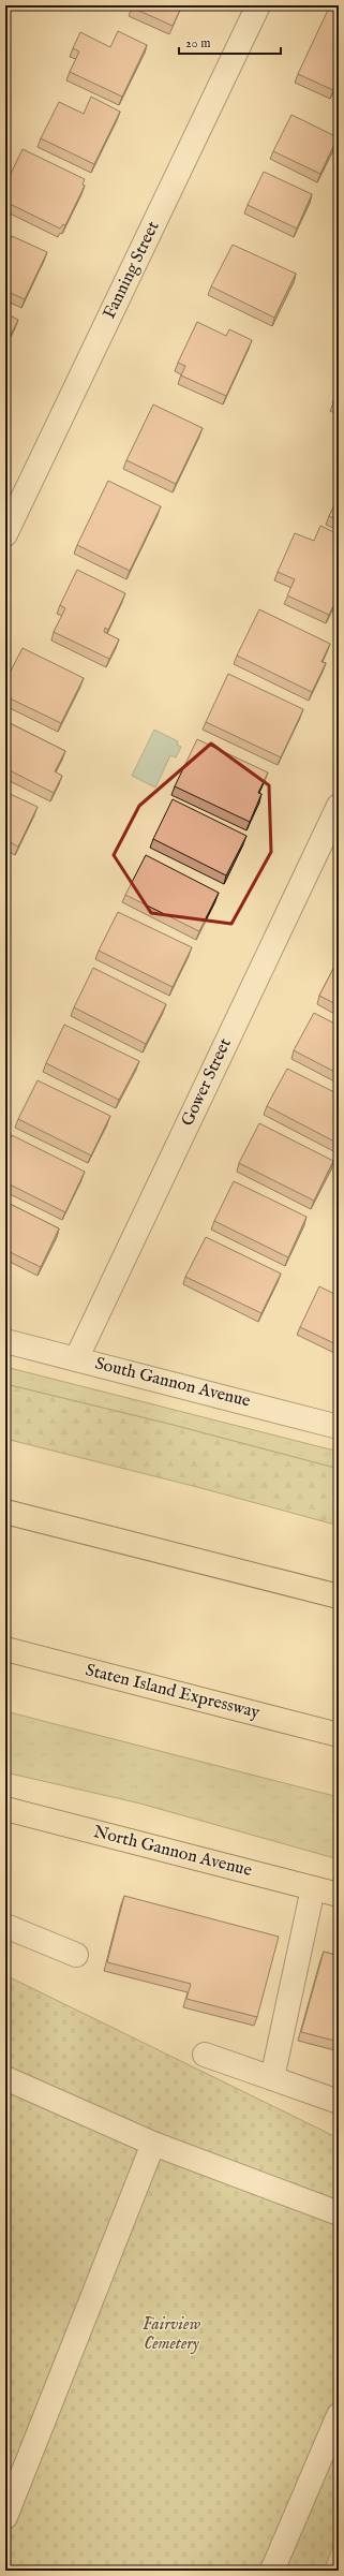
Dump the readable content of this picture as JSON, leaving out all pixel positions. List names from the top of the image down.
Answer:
{
  "streets": {
    "main road": ["Staten Island Expressway", "North Gannon Avenue"],
    "street": ["Fanning Street", "Gower Street", "South Gannon Avenue"]
  },
  "crossings": [
    ["Gower Street", "South Gannon Avenue"]
  ],
  "parks": ["Fairview Cemetery"],
  "scale_bar": "20 m"
}
